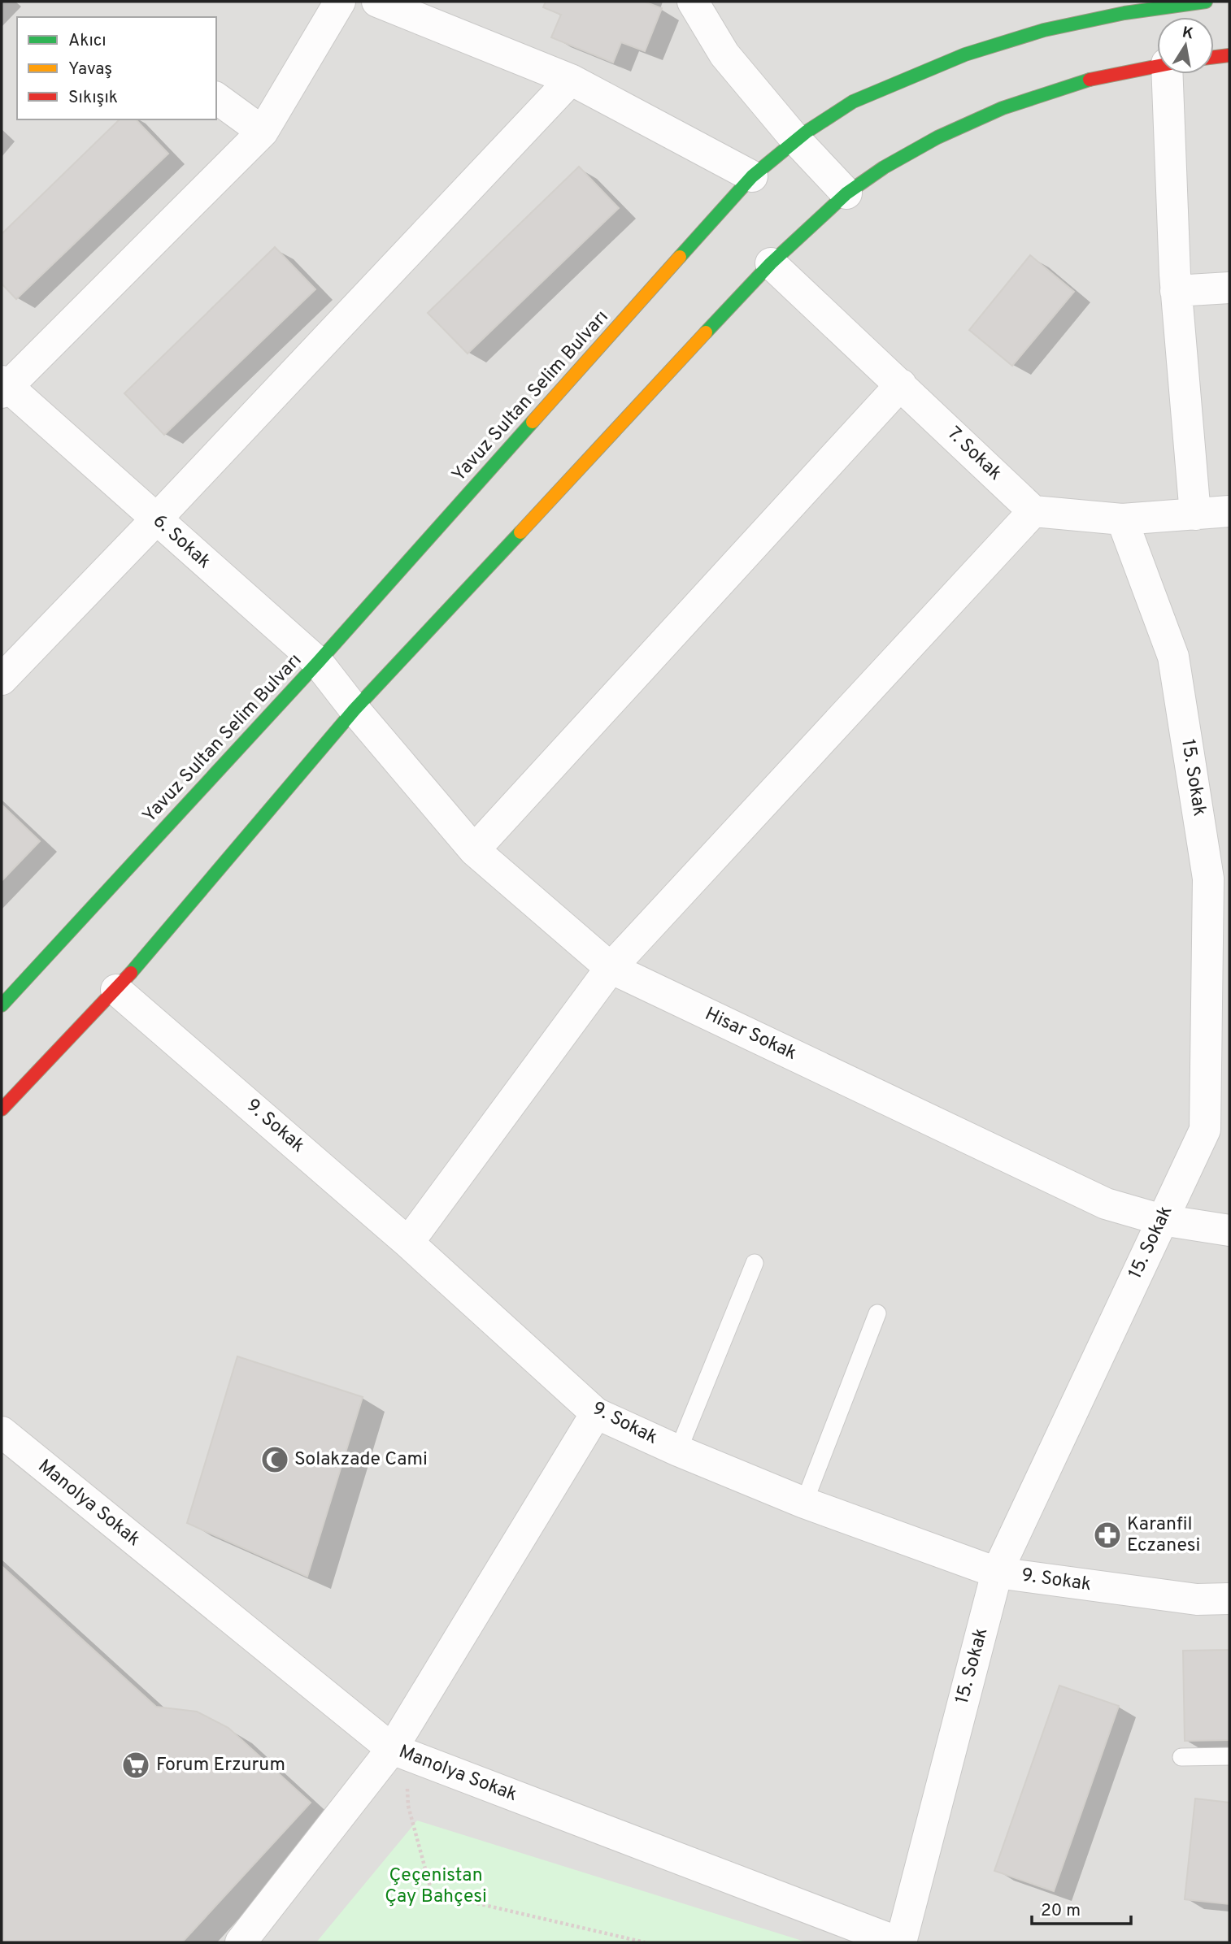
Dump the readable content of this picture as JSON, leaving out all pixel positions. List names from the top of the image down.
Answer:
{
  "streets": {
    "main road": ["Yavuz Sultan Selim Bulvarı"],
    "street": [
      "7. Sokak",
      "6. Sokak",
      "15. Sokak",
      "Hisar Sokak",
      "9. Sokak",
      "Manolya Sokak"
    ]
  },
  "crossings": [
    ["Yavuz Sultan Selim Bulvarı", "6. Sokak"],
    ["6. Sokak", "Hisar Sokak"],
    ["15. Sokak", "Hisar Sokak"],
    ["15. Sokak", "9. Sokak"],
    ["15. Sokak", "Manolya Sokak"]
  ],
  "parks": ["Çeçenistan Çay Bahçesi"],
  "places": {
    "mosque": ["Solakzade Cami"],
    "pharmacy": ["Karanfil Eczanesi"],
    "supermarket": ["Forum Erzurum"]
  },
  "legend": ["Akıcı", "Yavaş", "Sıkışık"],
  "scale_bar": "20 m",
  "north": "top"
}
